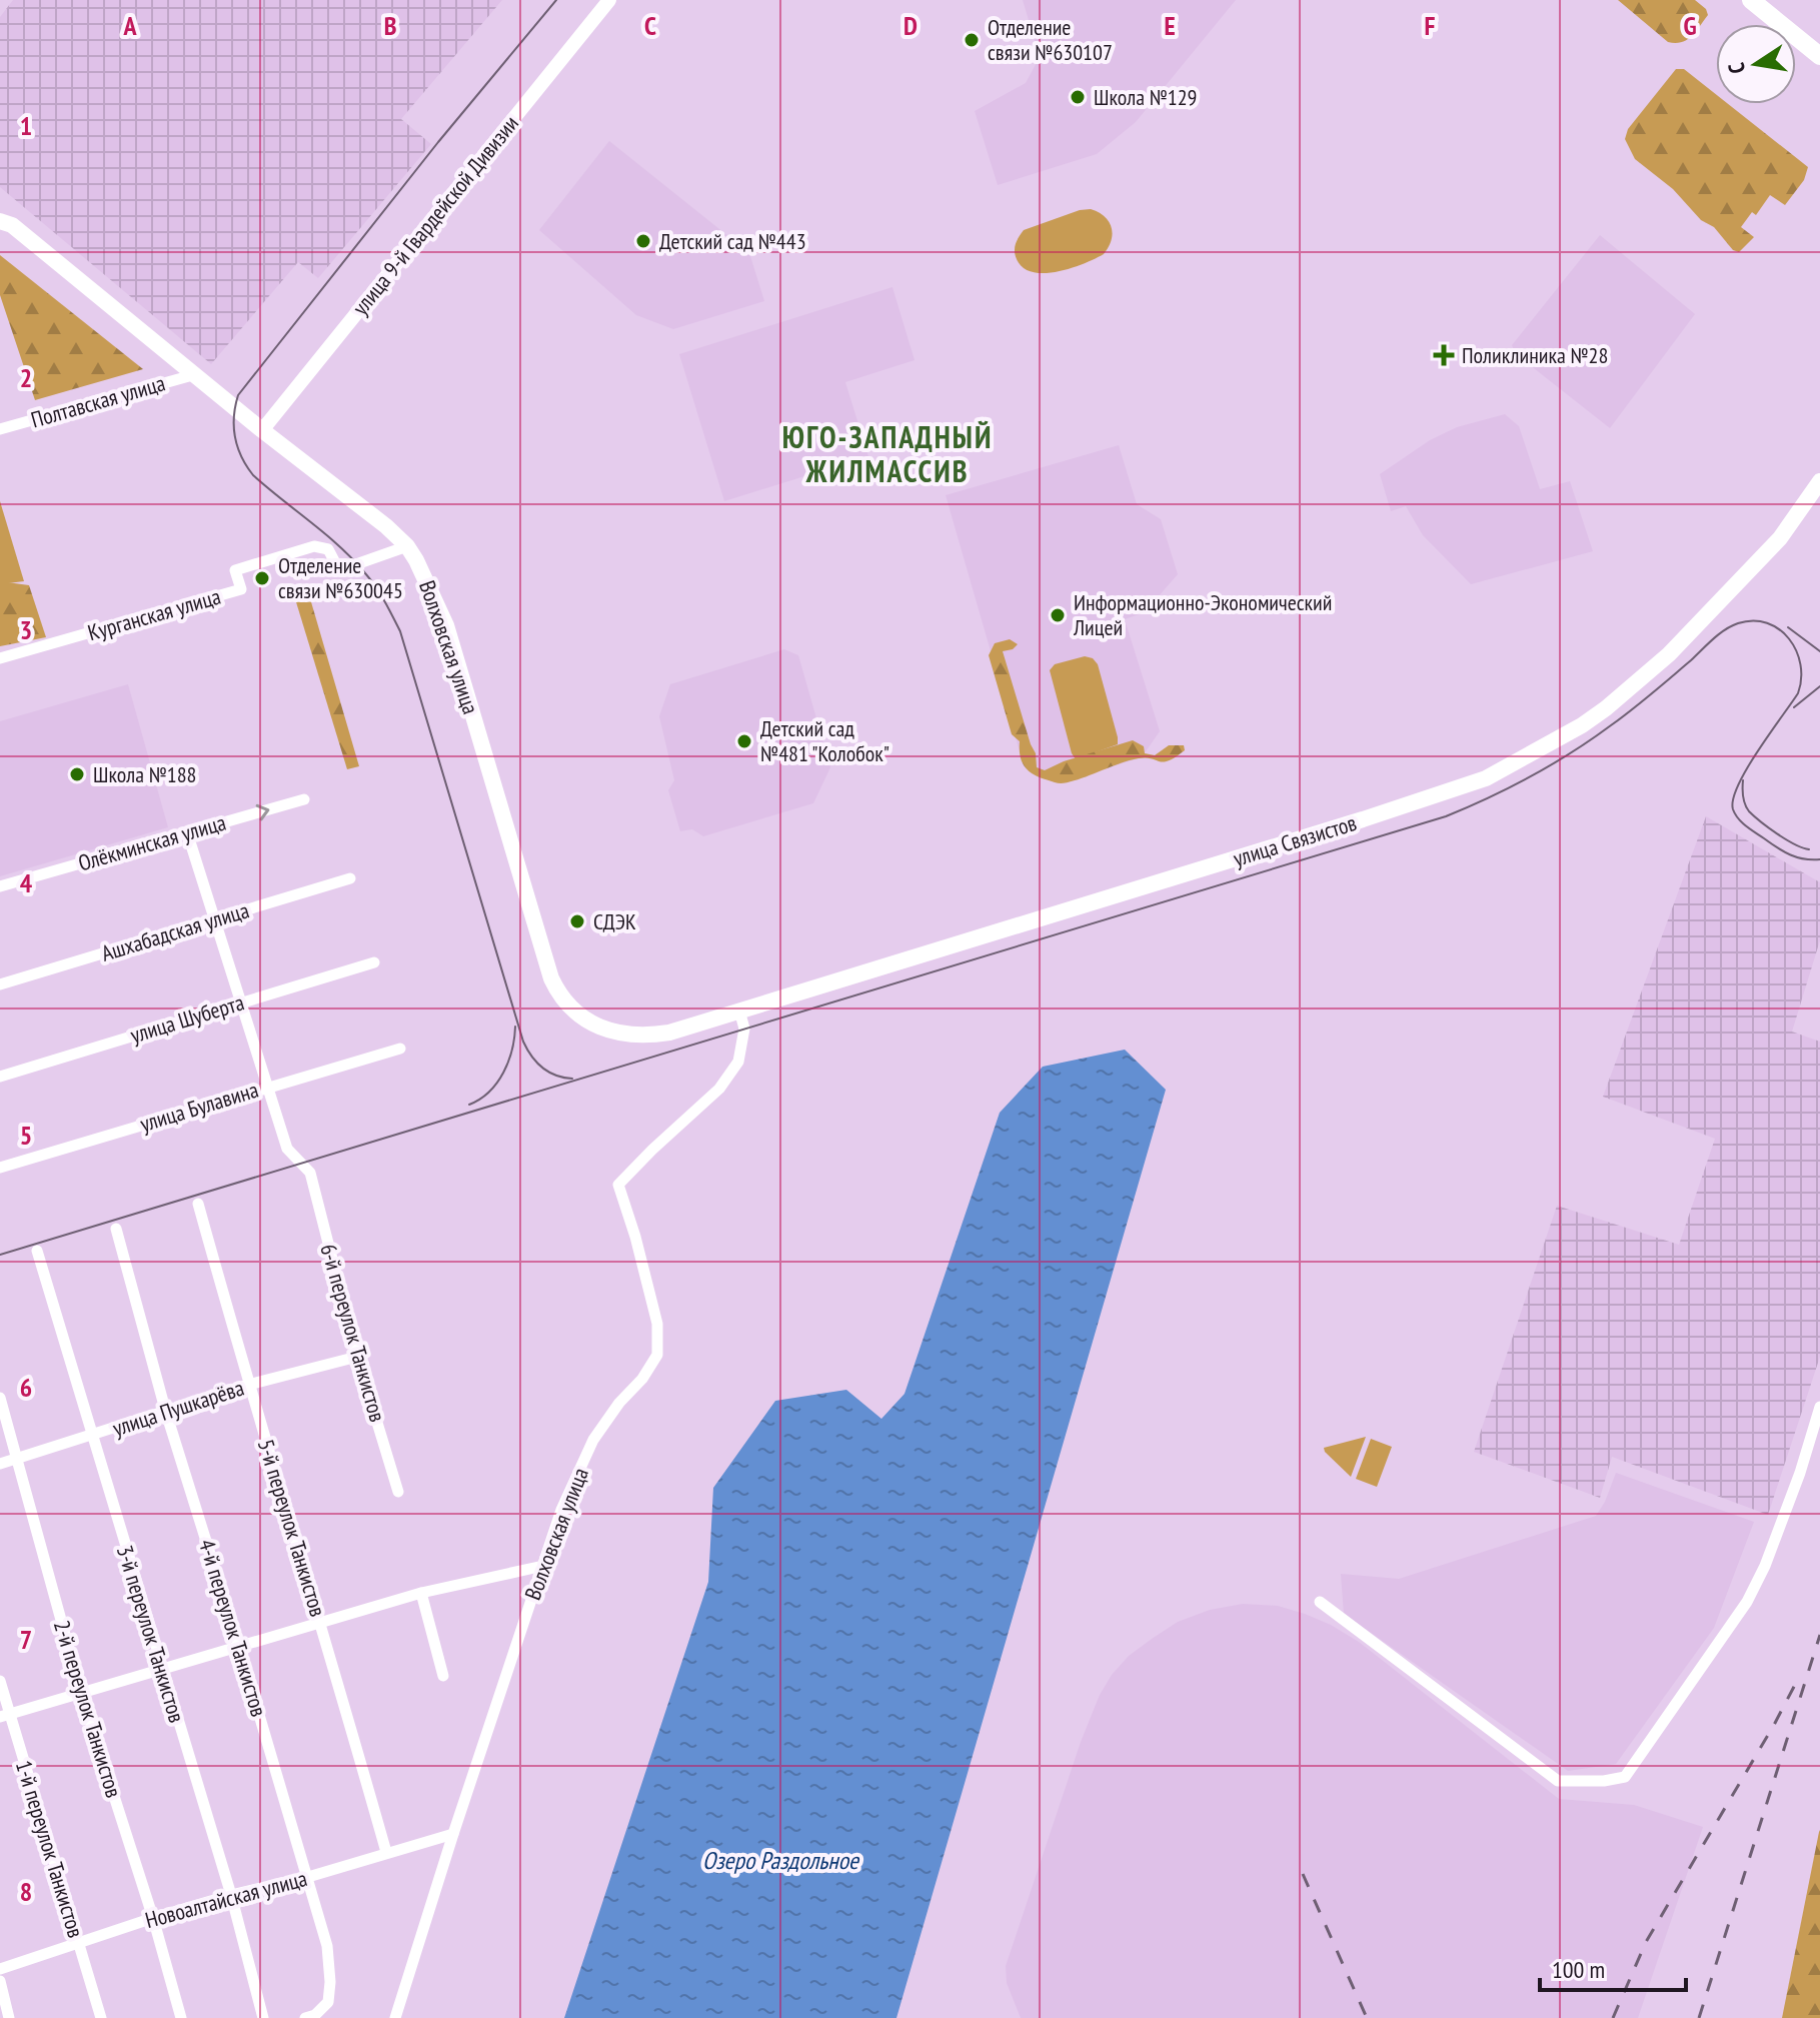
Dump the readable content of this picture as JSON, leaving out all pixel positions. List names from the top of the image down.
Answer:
{
  "streets": {
    "main road": ["Волховская улица", "улица Связистов"],
    "street": [
      "улица 9-й Гвардейской Дивизии",
      "Полтавская улица",
      "Курганская улица",
      "Олёкминская улица",
      "Ашхабадская улица",
      "улица Шуберта",
      "улица Булавина",
      "6-й переулок Танкистов",
      "улица Пушкарёва",
      "5-й переулок Танкистов",
      "4-й переулок Танкистов",
      "3-й переулок Танкистов",
      "2-й переулок Танкистов",
      "1-й переулок Танкистов",
      "Новоалтайская улица"
    ]
  },
  "crossings": [
    ["улица 9-й Гвардейской Дивизии", "Волховская улица"],
    ["Полтавская улица", "Волховская улица"],
    ["Курганская улица", "Волховская улица"],
    ["Волховская улица", "улица Связистов"],
    ["Волховская улица", "Новоалтайская улица"],
    ["улица Булавина", "6-й переулок Танкистов"],
    ["6-й переулок Танкистов", "улица Пушкарёва"],
    ["улица Пушкарёва", "5-й переулок Танкистов"],
    ["улица Пушкарёва", "4-й переулок Танкистов"],
    ["улица Пушкарёва", "3-й переулок Танкистов"],
    ["улица Пушкарёва", "2-й переулок Танкистов"],
    ["5-й переулок Танкистов", "Новоалтайская улица"],
    ["4-й переулок Танкистов", "Новоалтайская улица"],
    ["3-й переулок Танкистов", "Новоалтайская улица"],
    ["2-й переулок Танкистов", "Новоалтайская улица"],
    ["1-й переулок Танкистов", "Новоалтайская улица"]
  ],
  "one_way": ["Олёкминская улица"],
  "districts": ["ЮГО-ЗАПАДНЫЙ ЖИЛМАССИВ"],
  "water": ["Озеро Раздольное"],
  "places": {
    "other": [
      "Отделение связи №630107",
      "Школа №129",
      "Детский сад №443",
      "Отделение связи №630045",
      "Информационно-Экономический Лицей",
      "Детский сад №481 \"Колобок\"",
      "Школа №188",
      "СДЭК"
    ],
    "health": ["Поликлиника №28"]
  },
  "scale_bar": "100 m",
  "north": "left",
  "grid": {
    "columns": [
      "A",
      "B",
      "C",
      "D",
      "E",
      "F",
      "G"
    ],
    "rows": [
      "1",
      "2",
      "3",
      "4",
      "5",
      "6",
      "7",
      "8"
    ]
  }
}
